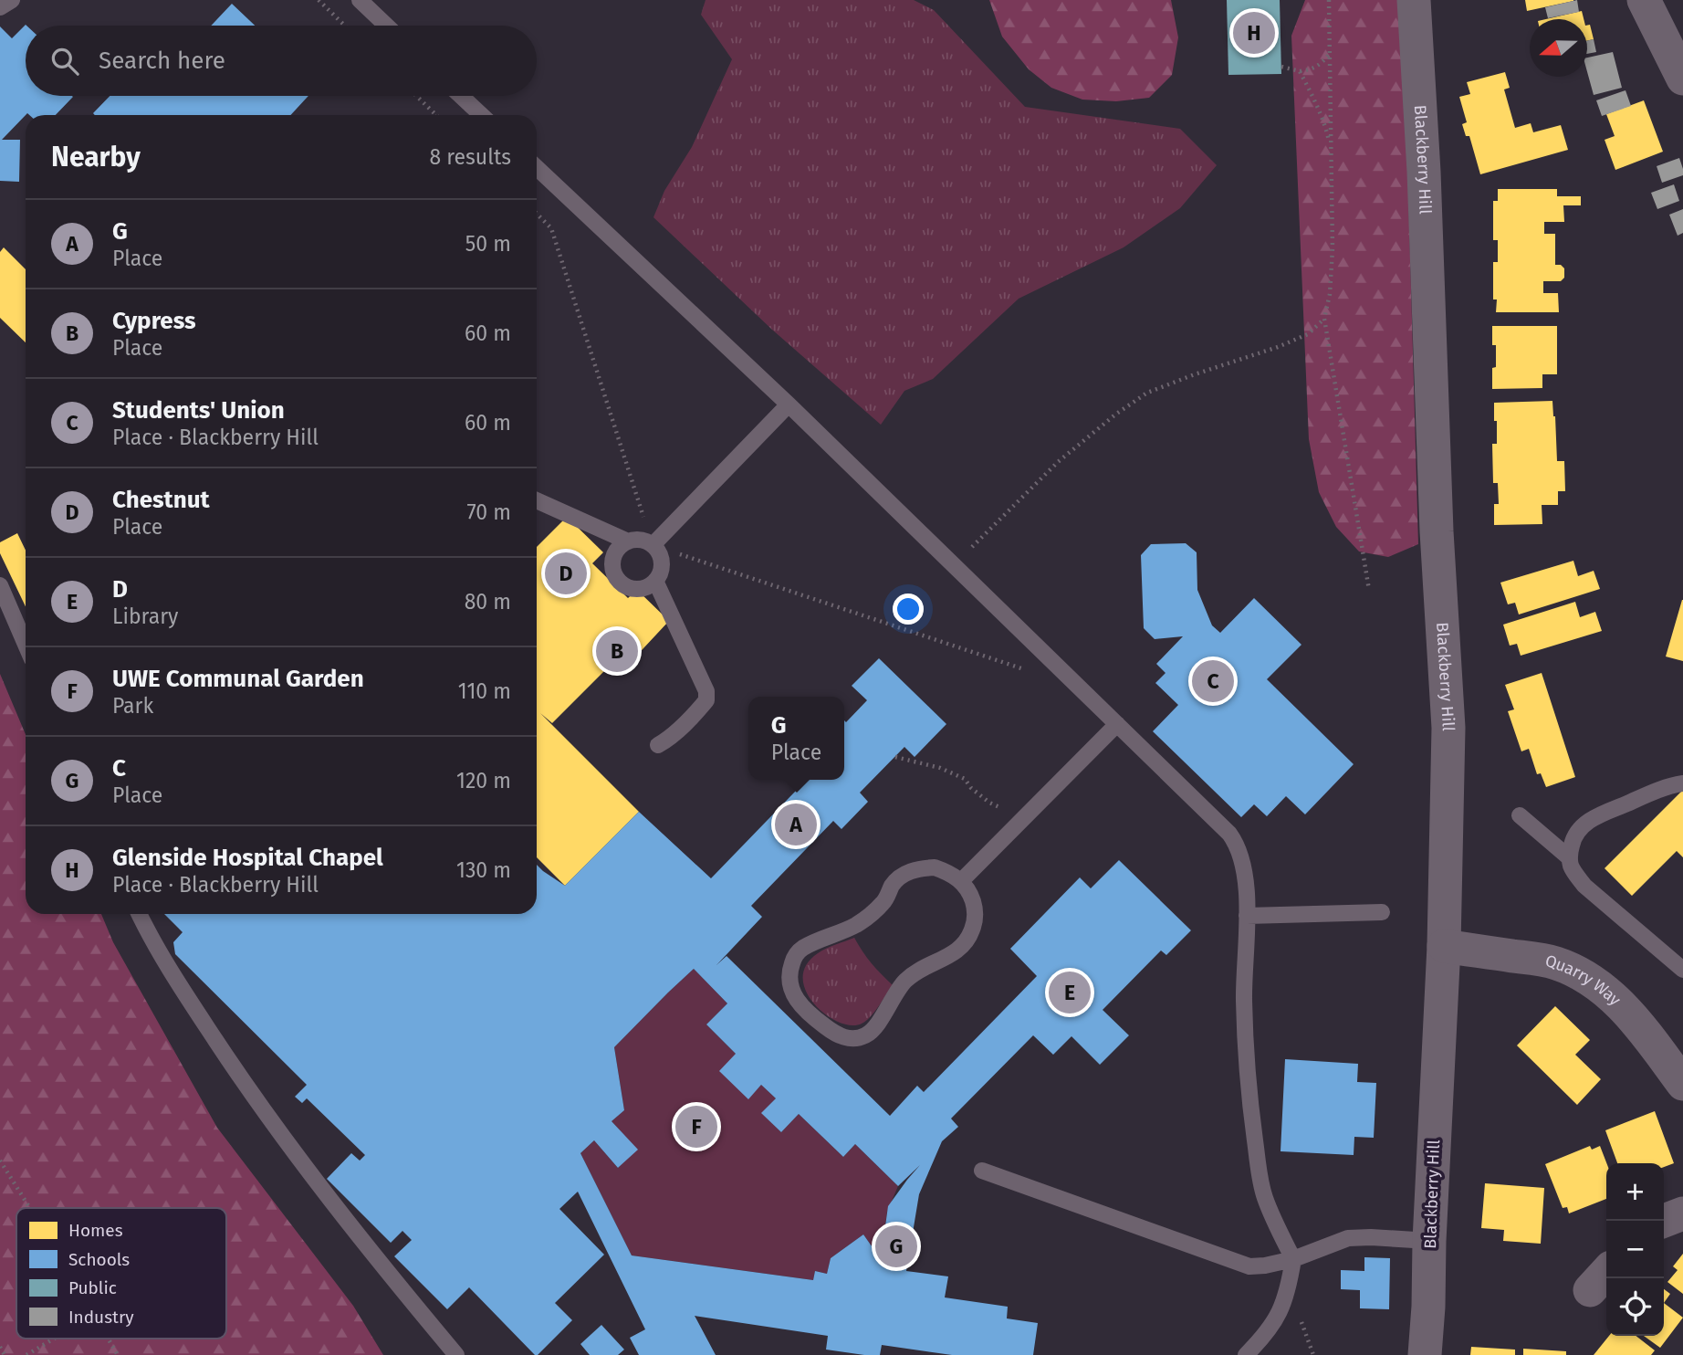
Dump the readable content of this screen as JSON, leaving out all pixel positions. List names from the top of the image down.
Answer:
{
  "streets": {
    "street": ["Blackberry Hill", "Quarry Way"]
  },
  "crossings": [
    ["Blackberry Hill", "Quarry Way"]
  ],
  "legend": [
    "Homes",
    "Schools",
    "Public",
    "Industry"
  ],
  "north": "left",
  "page": {
    "pins": [
      "H",
      "D",
      "B",
      "C",
      "A",
      "E",
      "F",
      "G"
    ],
    "search": "Search here",
    "heading": ["Nearby", "8 results"],
    "list": [
      {
        "mark": "A",
        "name": "G",
        "note": "Place",
        "value": "50 m"
      },
      {
        "mark": "B",
        "name": "Cypress",
        "note": "Place",
        "value": "60 m"
      },
      {
        "mark": "C",
        "name": "Students' Union",
        "note": "Place · Blackberry Hill",
        "value": "60 m"
      },
      {
        "mark": "D",
        "name": "Chestnut",
        "note": "Place",
        "value": "70 m"
      },
      {
        "mark": "E",
        "name": "D",
        "note": "Library",
        "value": "80 m"
      },
      {
        "mark": "F",
        "name": "UWE Communal Garden",
        "note": "Park",
        "value": "110 m"
      },
      {
        "mark": "G",
        "name": "C",
        "note": "Place",
        "value": "120 m"
      },
      {
        "mark": "H",
        "name": "Glenside Hospital Chapel",
        "note": "Place · Blackberry Hill",
        "value": "130 m"
      }
    ],
    "popup": ["G", "Place"],
    "map_buttons": ["+", "−"]
  }
}
